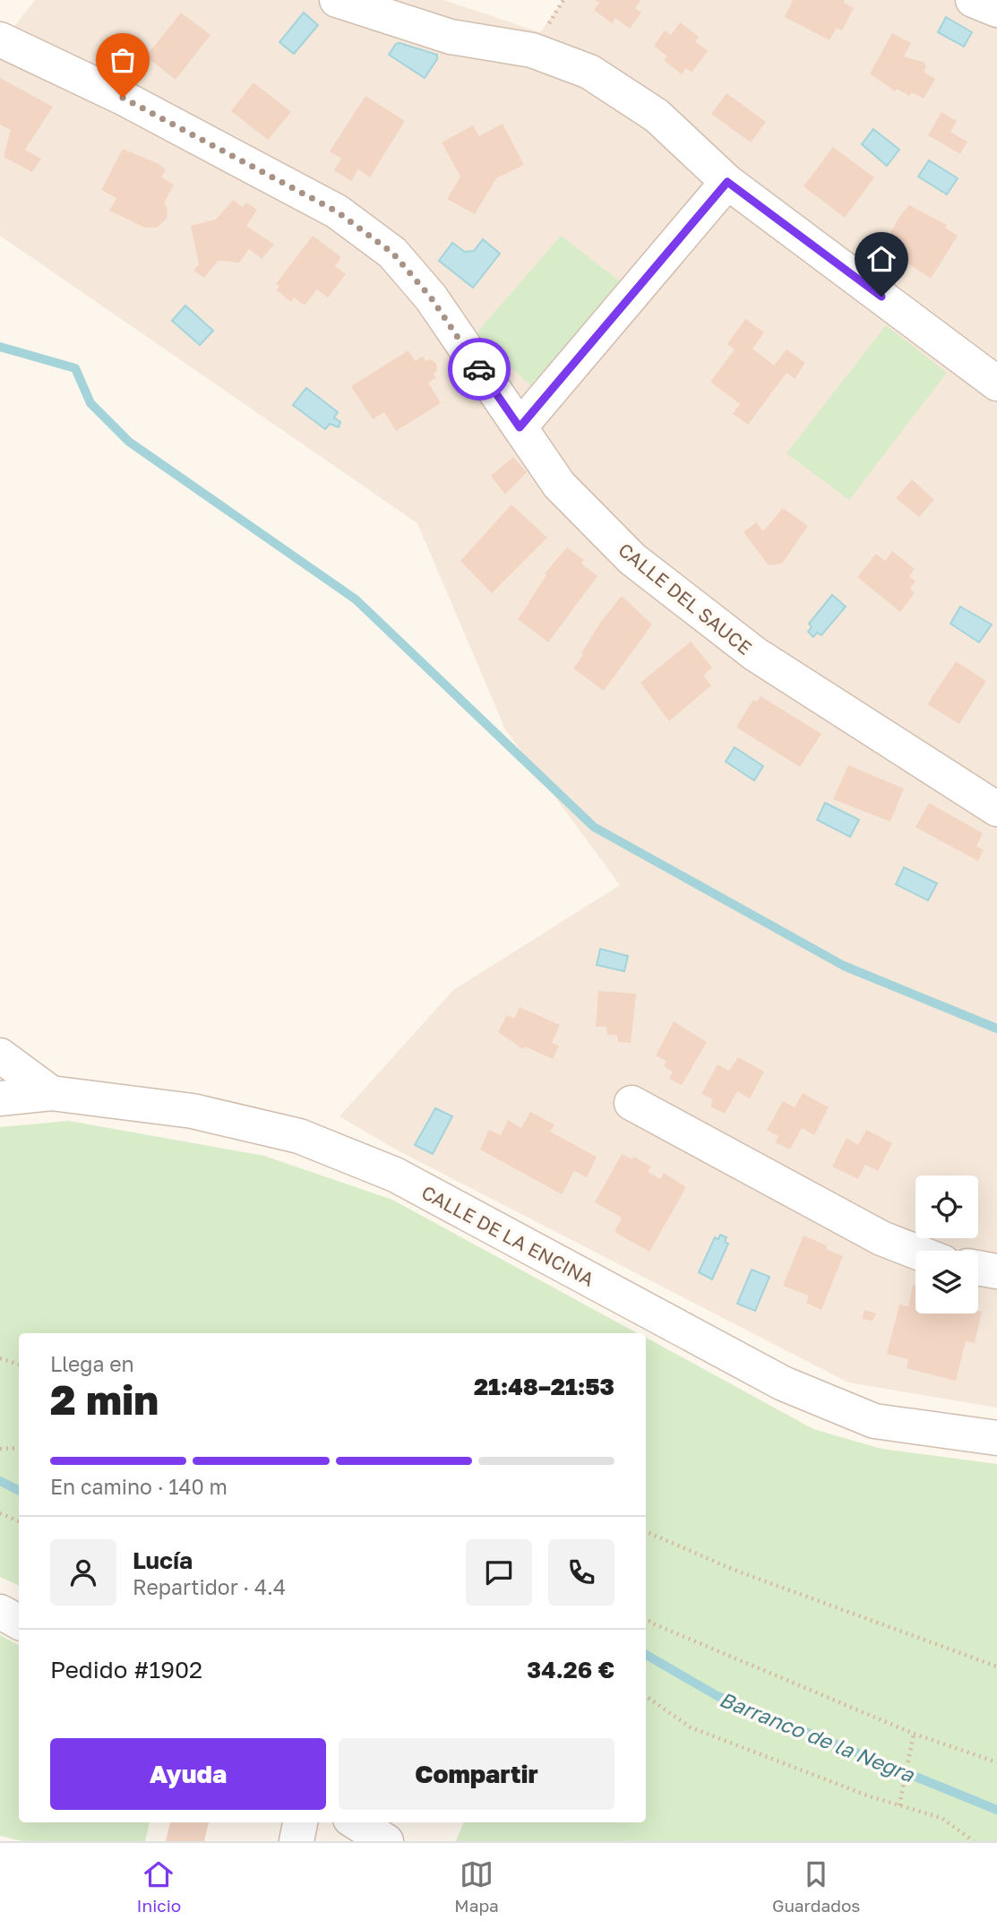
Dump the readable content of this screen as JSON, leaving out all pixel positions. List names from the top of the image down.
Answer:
{
  "streets": {
    "street": ["CALLE DEL SAUCE", "CALLE DE LA ENCINA"]
  },
  "water": ["Barranco de la Negra"],
  "page": {
    "heading": ["2 min", "Llega en", "21:48–21:53"],
    "panel": [
      "Lucía",
      "Repartidor · 4.4",
      "Pedido #1902",
      "34.26 €"
    ],
    "bar": "En camino · 140 m",
    "buttons": ["Ayuda", "Compartir"],
    "tabs": ["Inicio", "Mapa", "Guardados"]
  }
}
